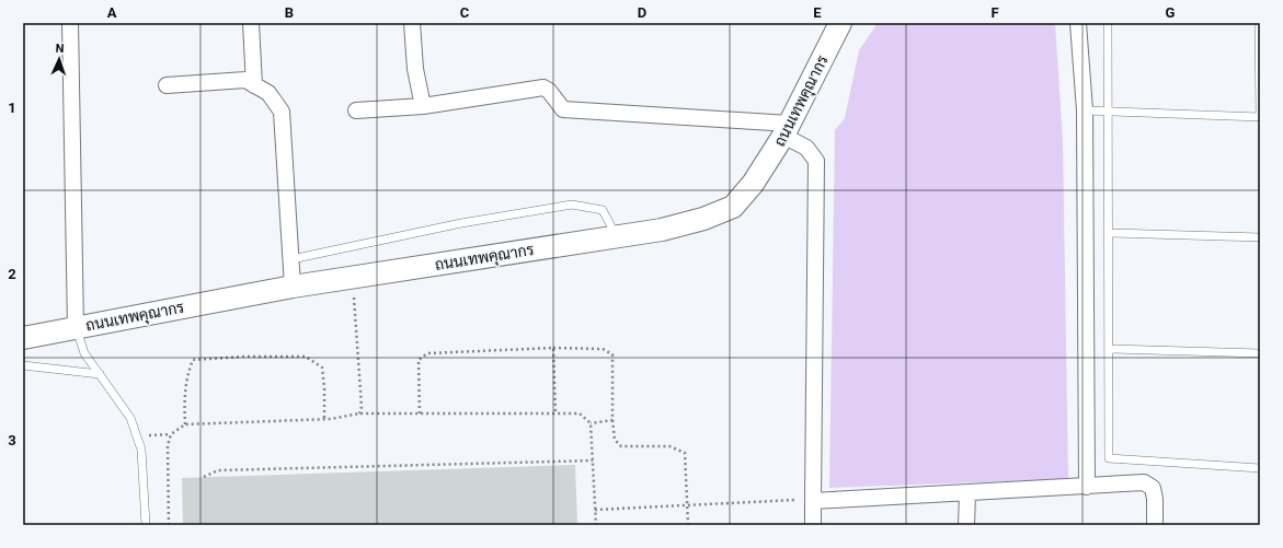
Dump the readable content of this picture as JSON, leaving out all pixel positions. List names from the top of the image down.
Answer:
{
  "streets": {
    "main road": ["ถนนเทพคุณากร"]
  },
  "north": "top",
  "grid": {
    "columns": [
      "A",
      "B",
      "C",
      "D",
      "E",
      "F",
      "G"
    ],
    "rows": ["1", "2", "3"]
  }
}
